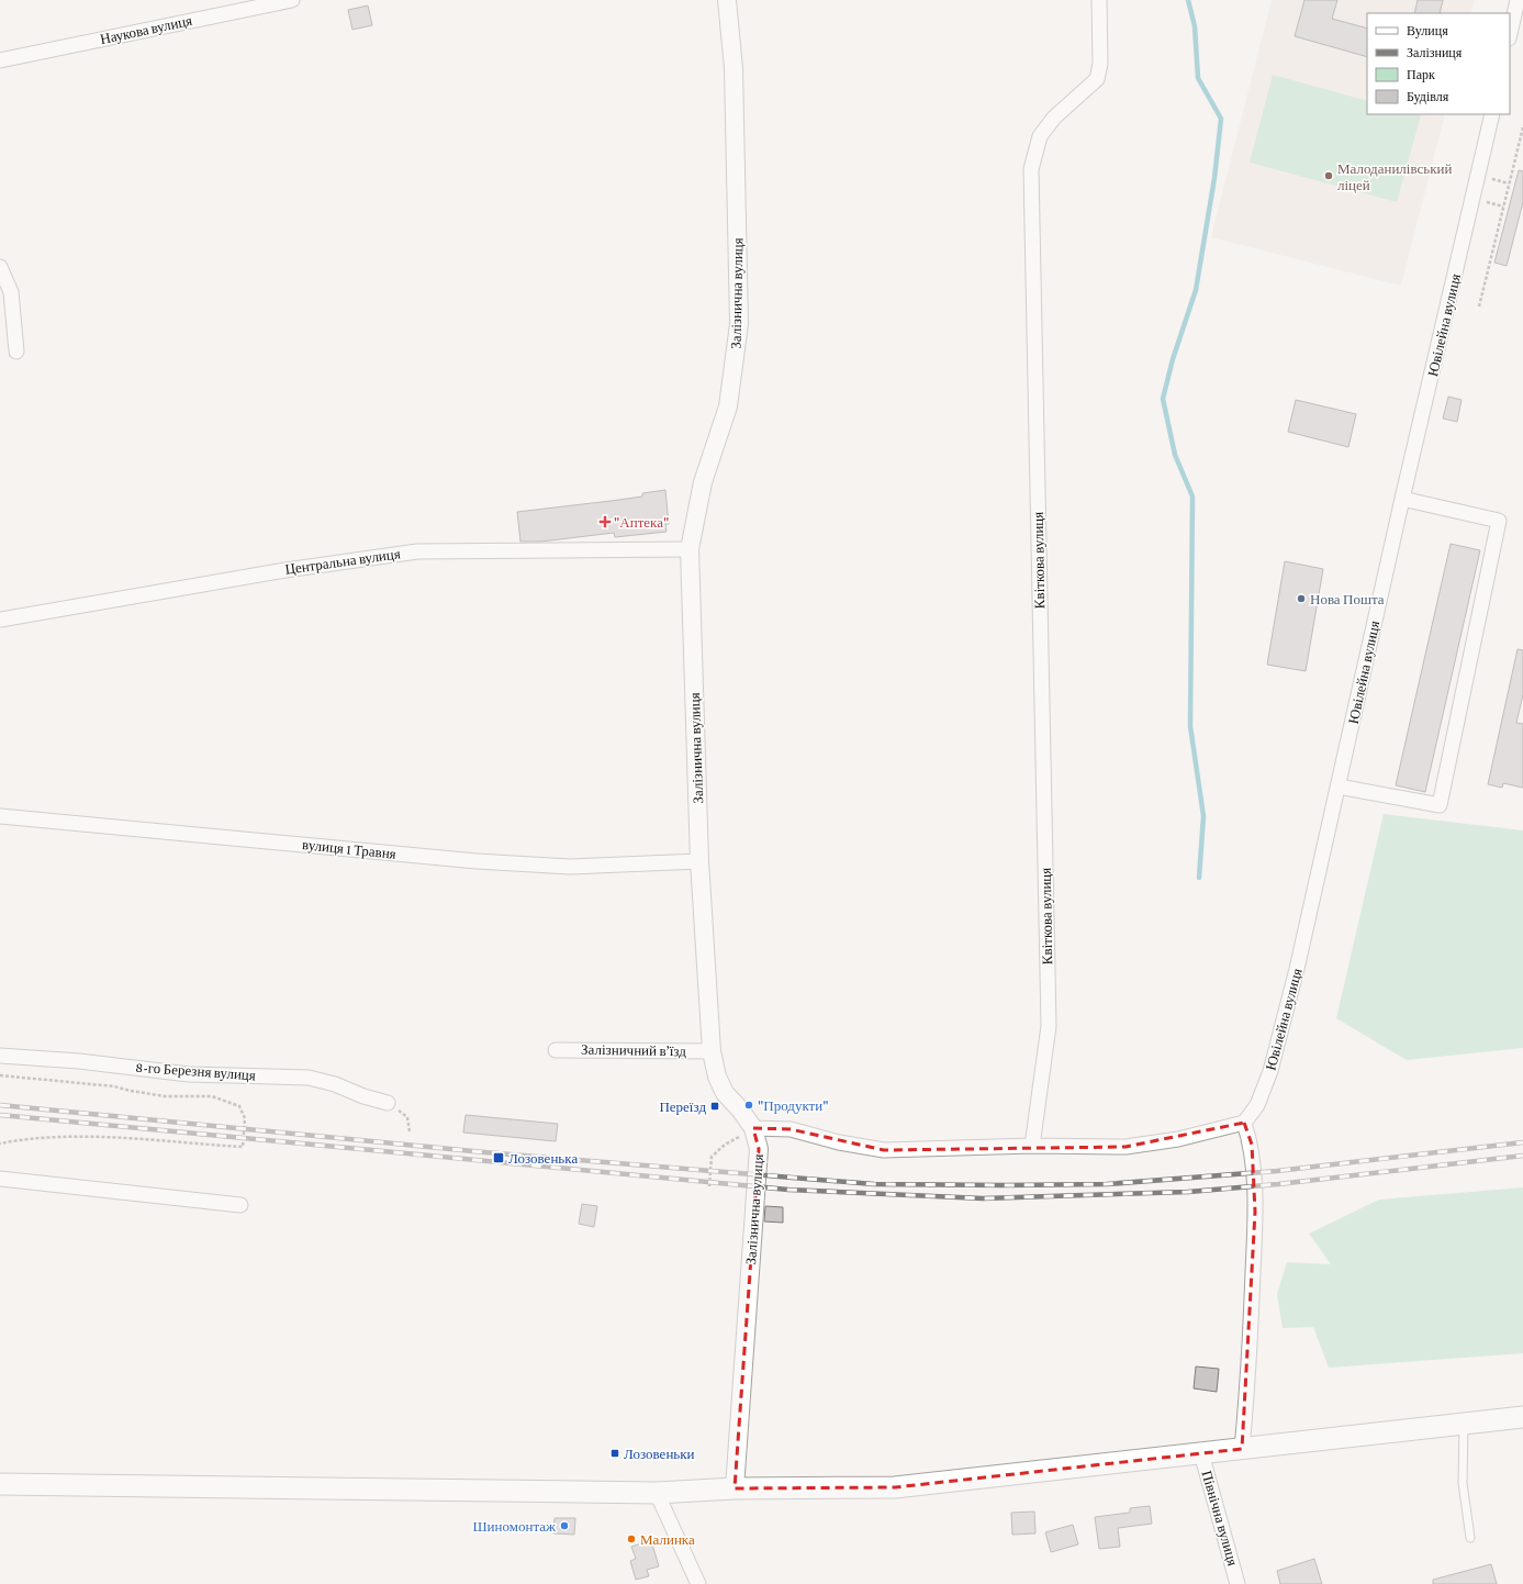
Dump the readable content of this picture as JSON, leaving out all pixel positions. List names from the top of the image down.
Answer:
{
  "streets": {
    "street": [
      "Наукова вулиця",
      "Залізнична вулиця",
      "Ювілейна вулиця",
      "Квіткова вулиця",
      "Центральна вулиця",
      "вулиця 1 Травня",
      "Залізничний в’їзд",
      "8-го Березня вулиця",
      "Північна вулиця"
    ]
  },
  "crossings": [
    ["Залізнична вулиця", "Центральна вулиця"],
    ["Залізнична вулиця", "вулиця 1 Травня"],
    ["Залізнична вулиця", "Залізничний в’їзд"]
  ],
  "places": {
    "other": [
      "Малоданилівський ліцей",
      "Нова Пошта",
      "\"Продукти\"",
      "Шиномонтаж",
      "Малинка"
    ],
    "health": ["\"Аптека\""],
    "transit": ["Переїзд", "Лозовенька", "Лозовеньки"]
  },
  "legend": [
    "Вулиця",
    "Залізниця",
    "Парк",
    "Будівля"
  ]
}
